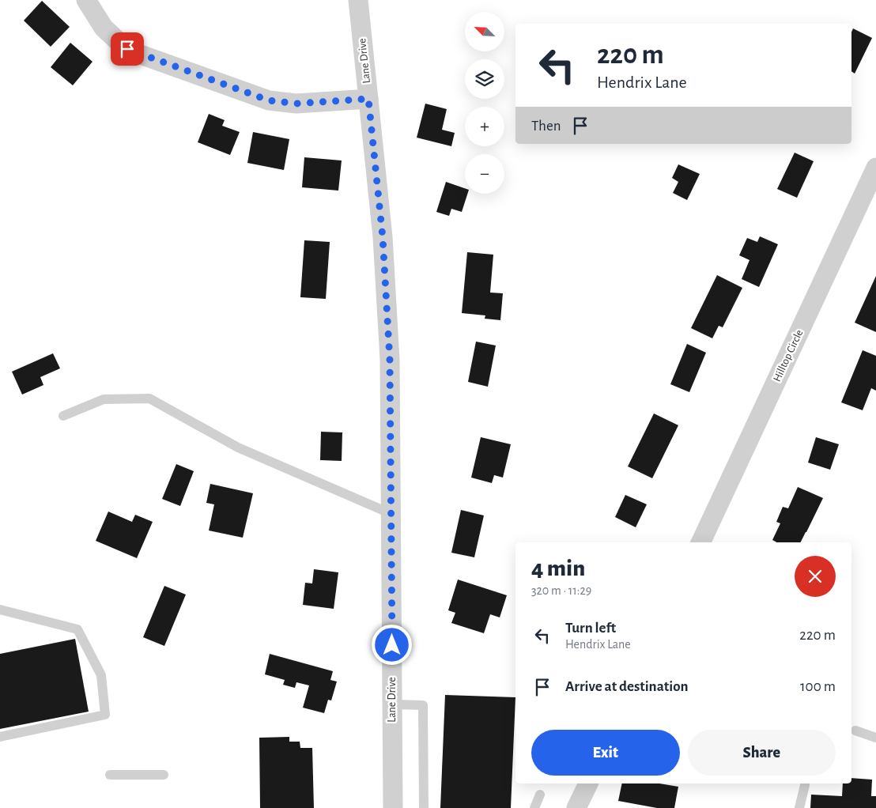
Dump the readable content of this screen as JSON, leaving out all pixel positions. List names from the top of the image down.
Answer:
{
  "streets": {
    "street": ["Lane Drive", "Hilltop Circle"]
  },
  "north": "top left",
  "page": {
    "map_buttons": ["+", "−"],
    "turn": ["220 m", "Hendrix Lane"],
    "then": "Then",
    "heading": ["4 min", "320 m · 11:29"],
    "list": [
      {
        "name": "Turn left",
        "note": "Hendrix Lane",
        "value": "220 m"
      },
      {
        "name": "Arrive at destination",
        "value": "100 m"
      }
    ],
    "buttons": ["Exit", "Share"]
  }
}
